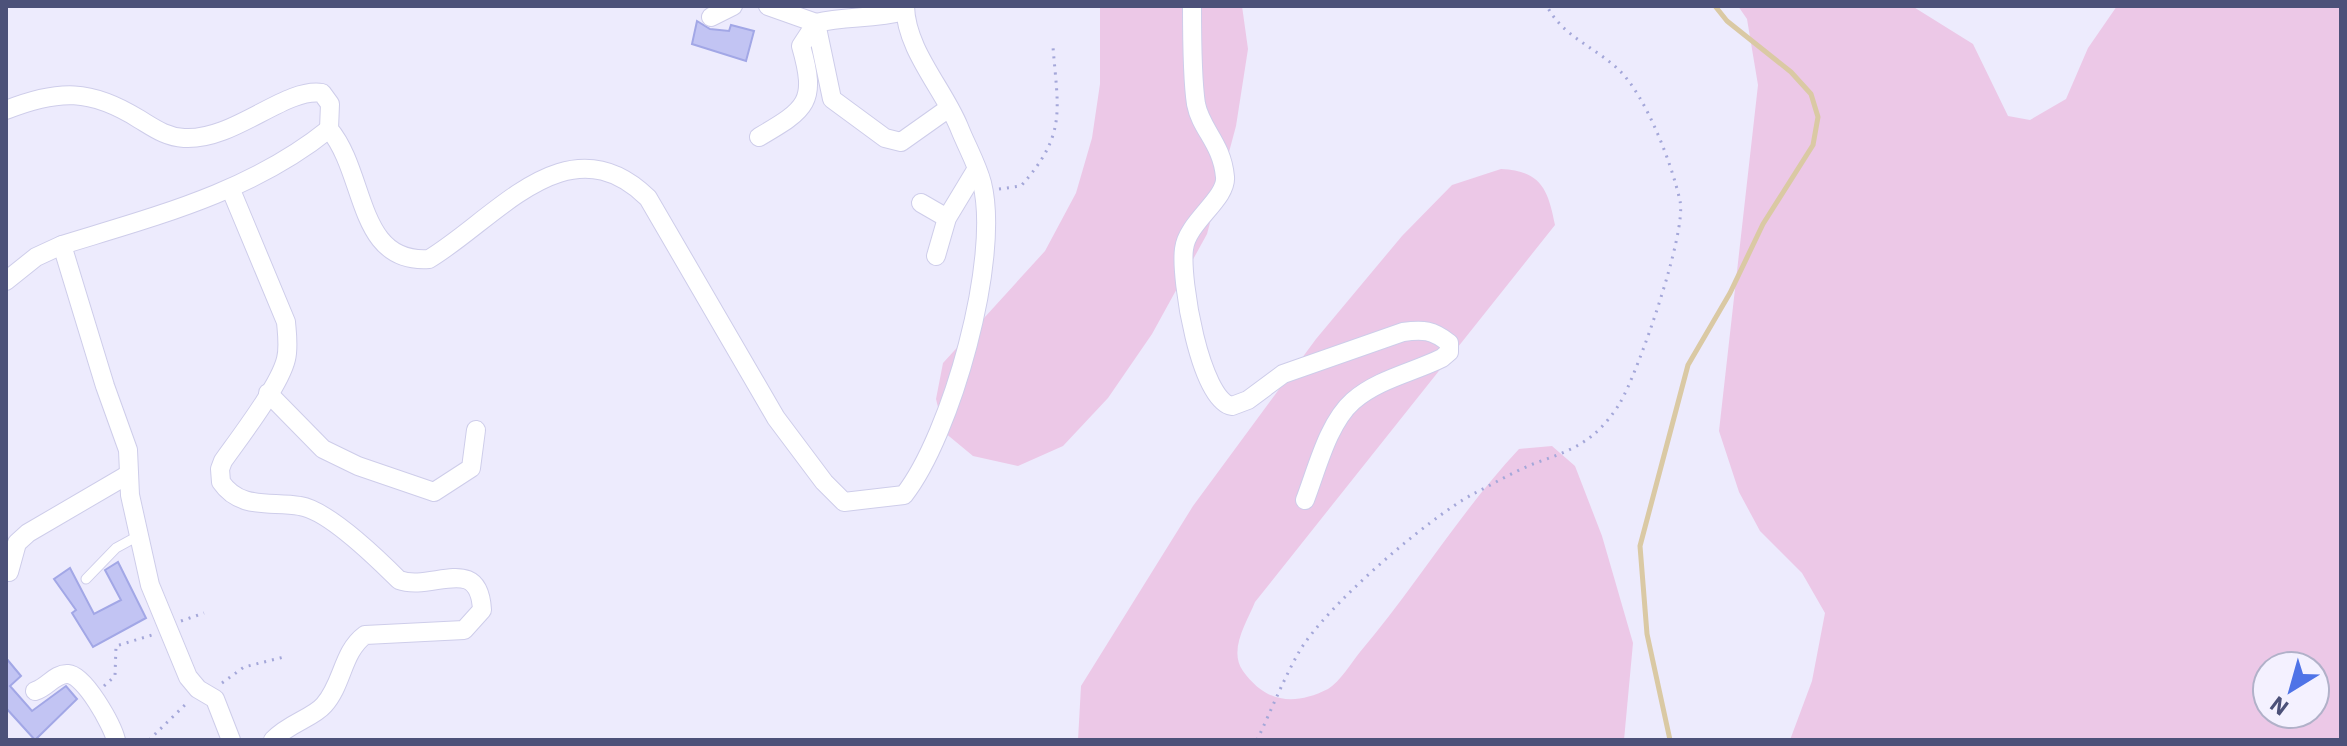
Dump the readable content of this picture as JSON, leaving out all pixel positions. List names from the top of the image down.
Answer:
{
  "north": "bottom left"
}
